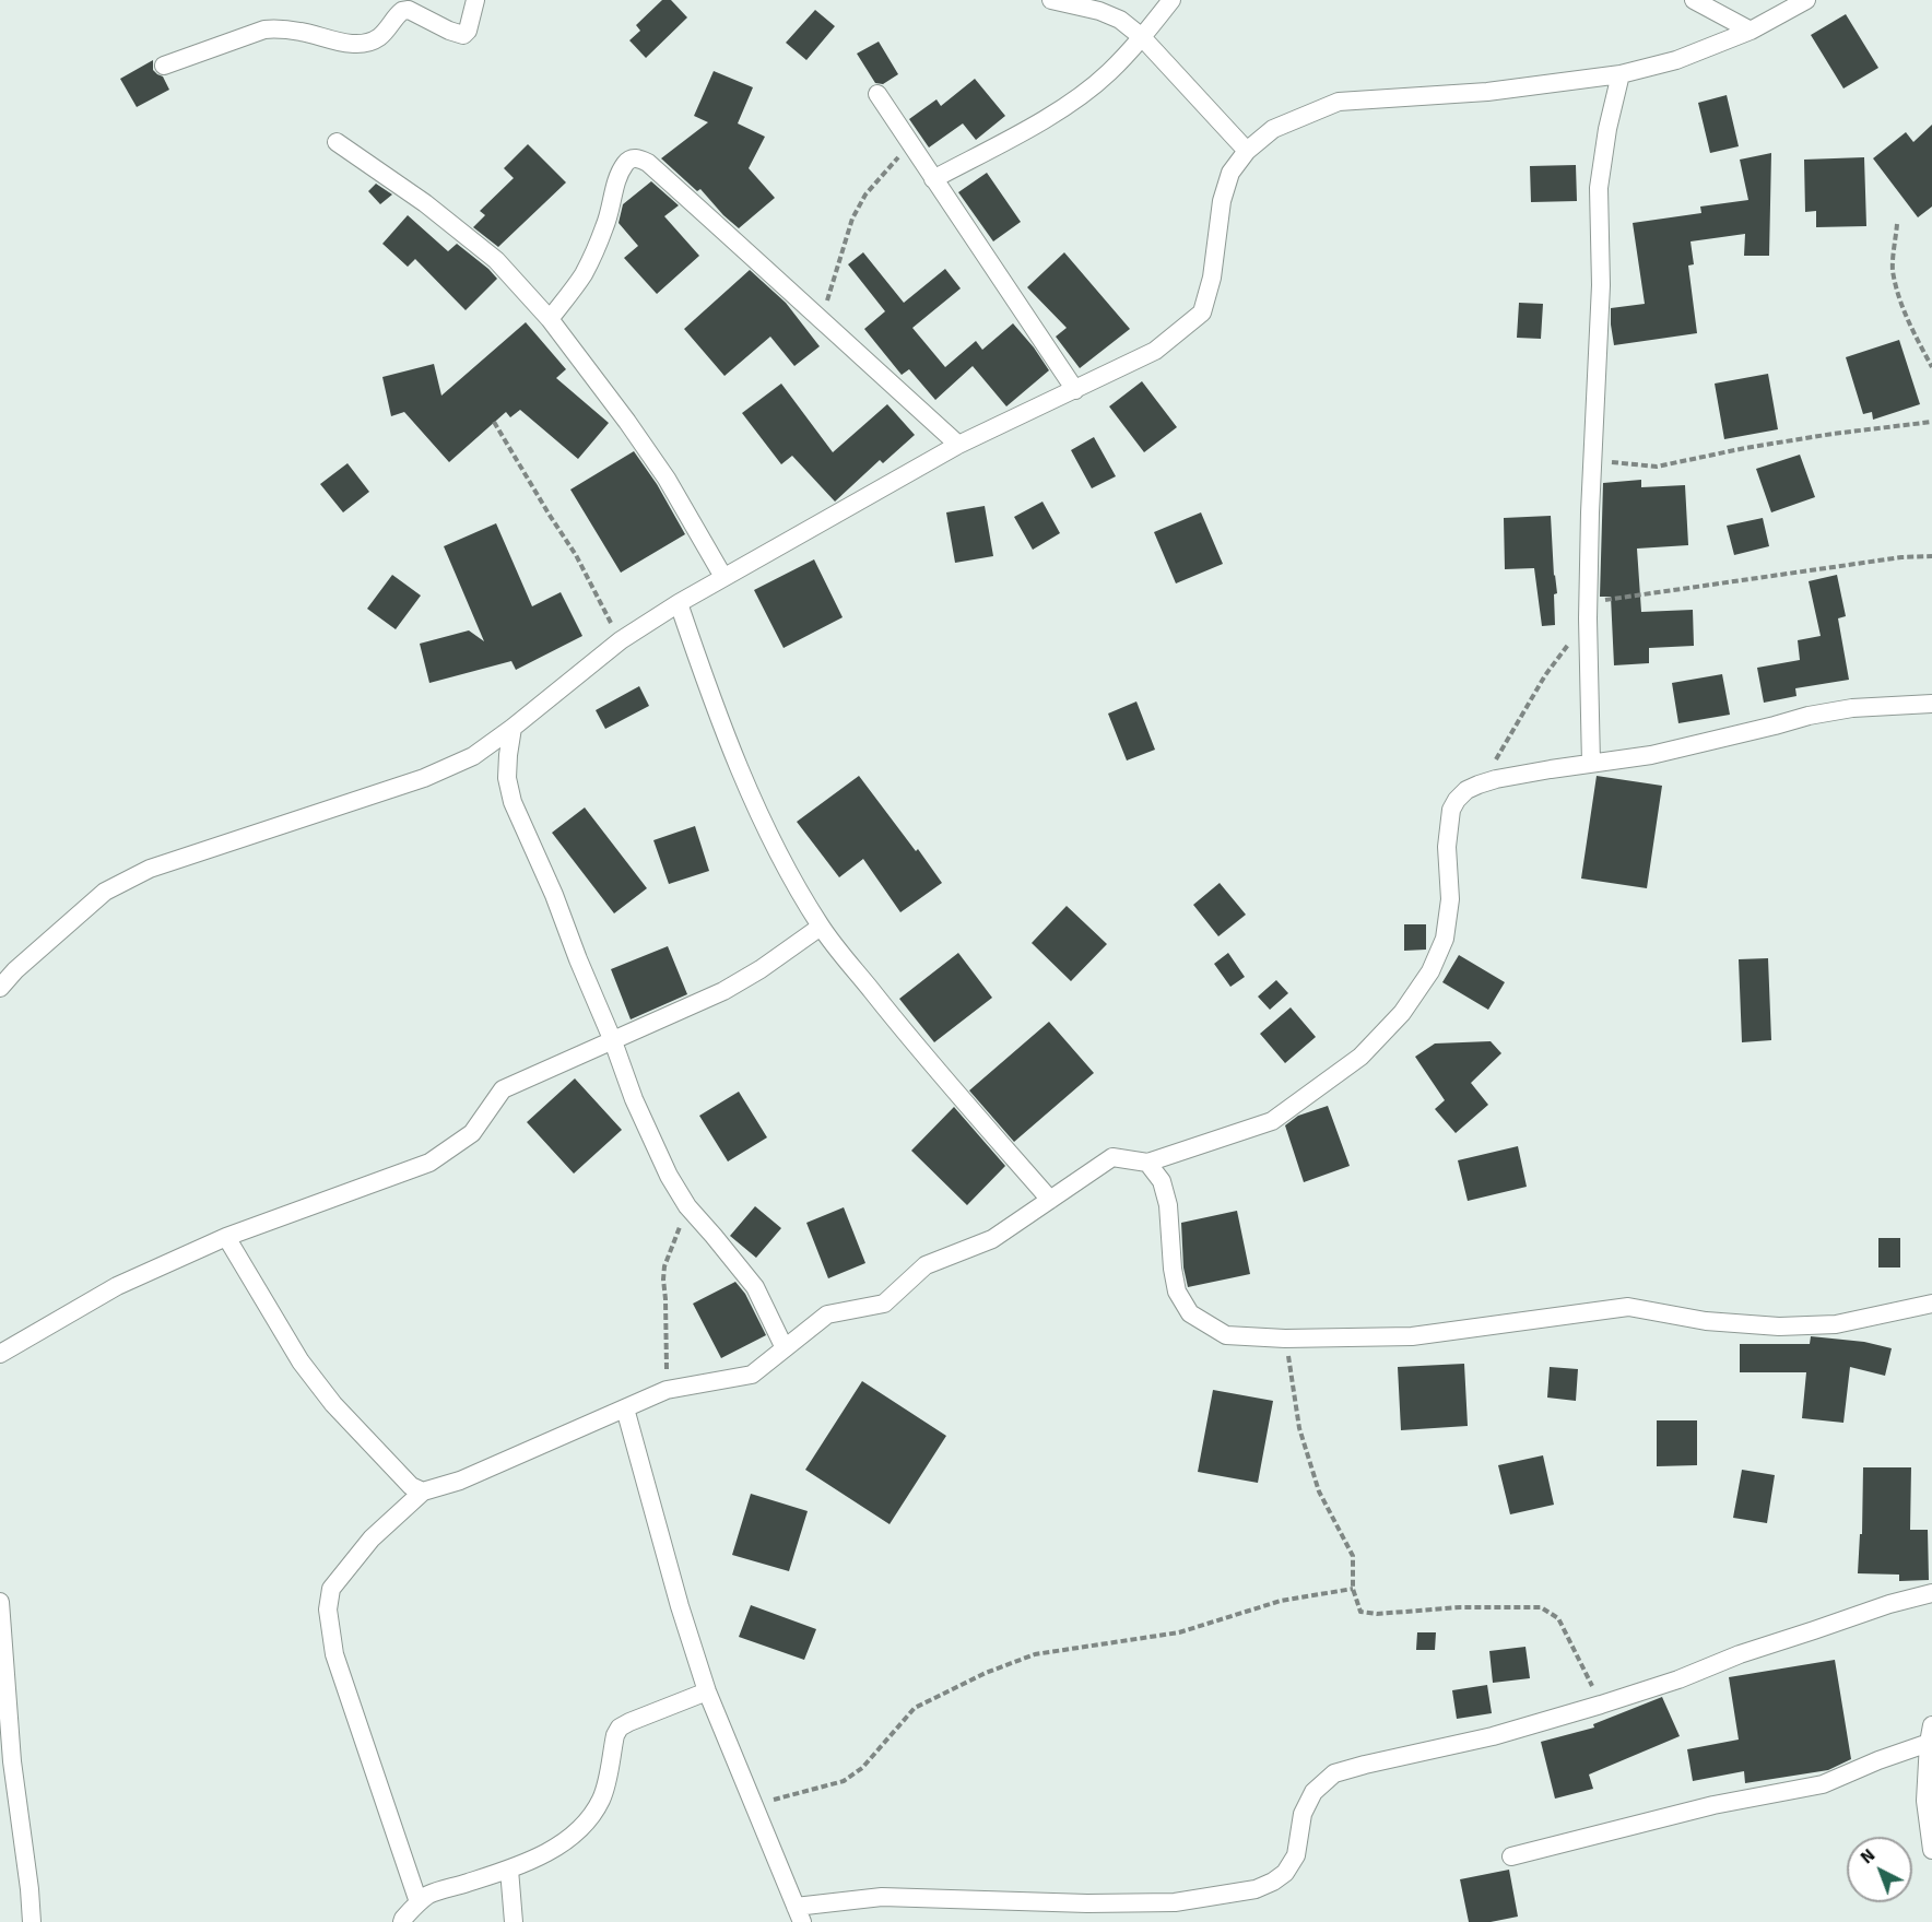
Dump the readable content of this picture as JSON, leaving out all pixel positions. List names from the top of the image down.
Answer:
{
  "north": "top left"
}
